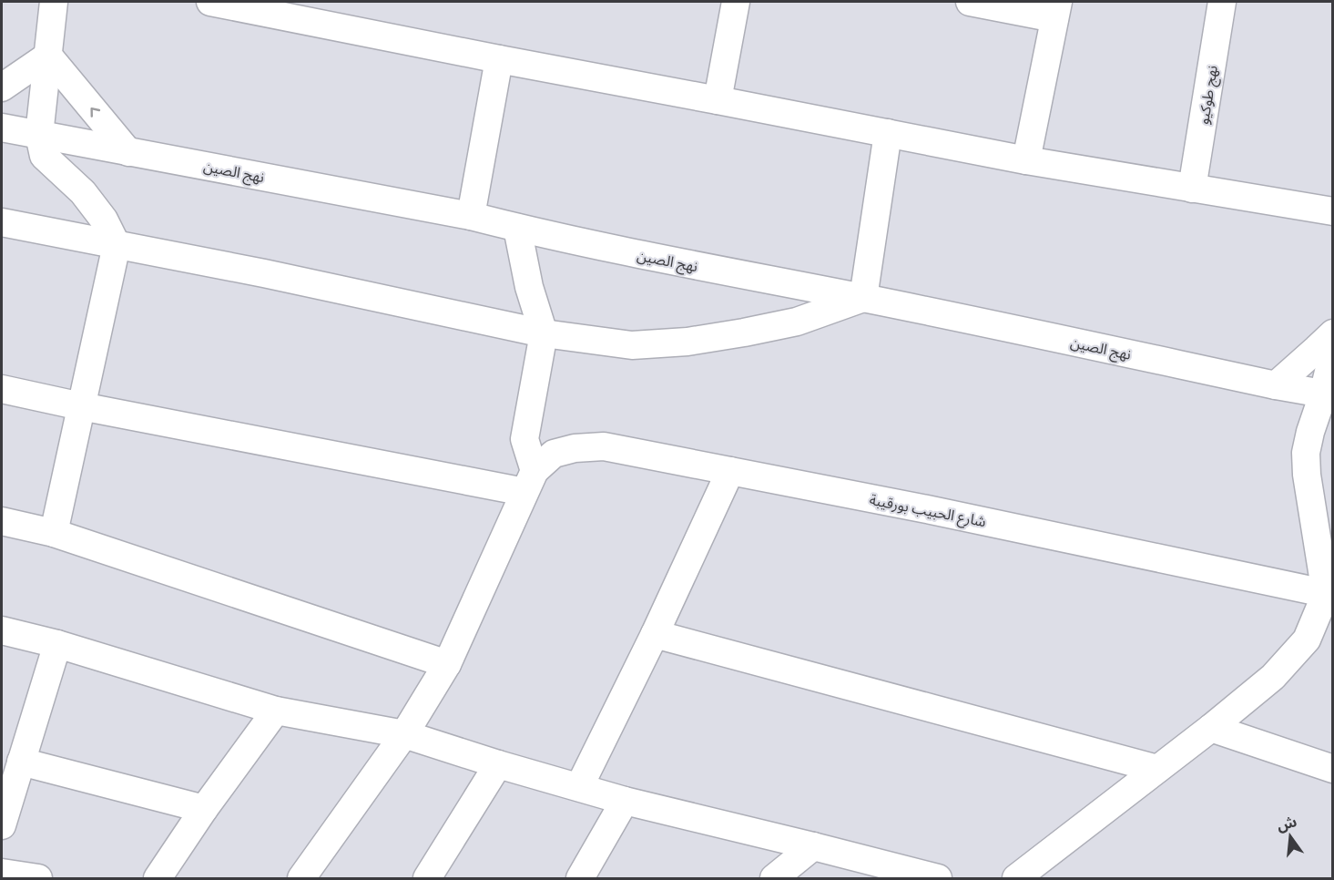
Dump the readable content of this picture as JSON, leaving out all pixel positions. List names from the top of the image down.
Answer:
{
  "streets": {
    "street": ["نهج طوكيو", "نهج الصين", "شارع الحبيب بورقيبة"]
  },
  "north": "top"
}
